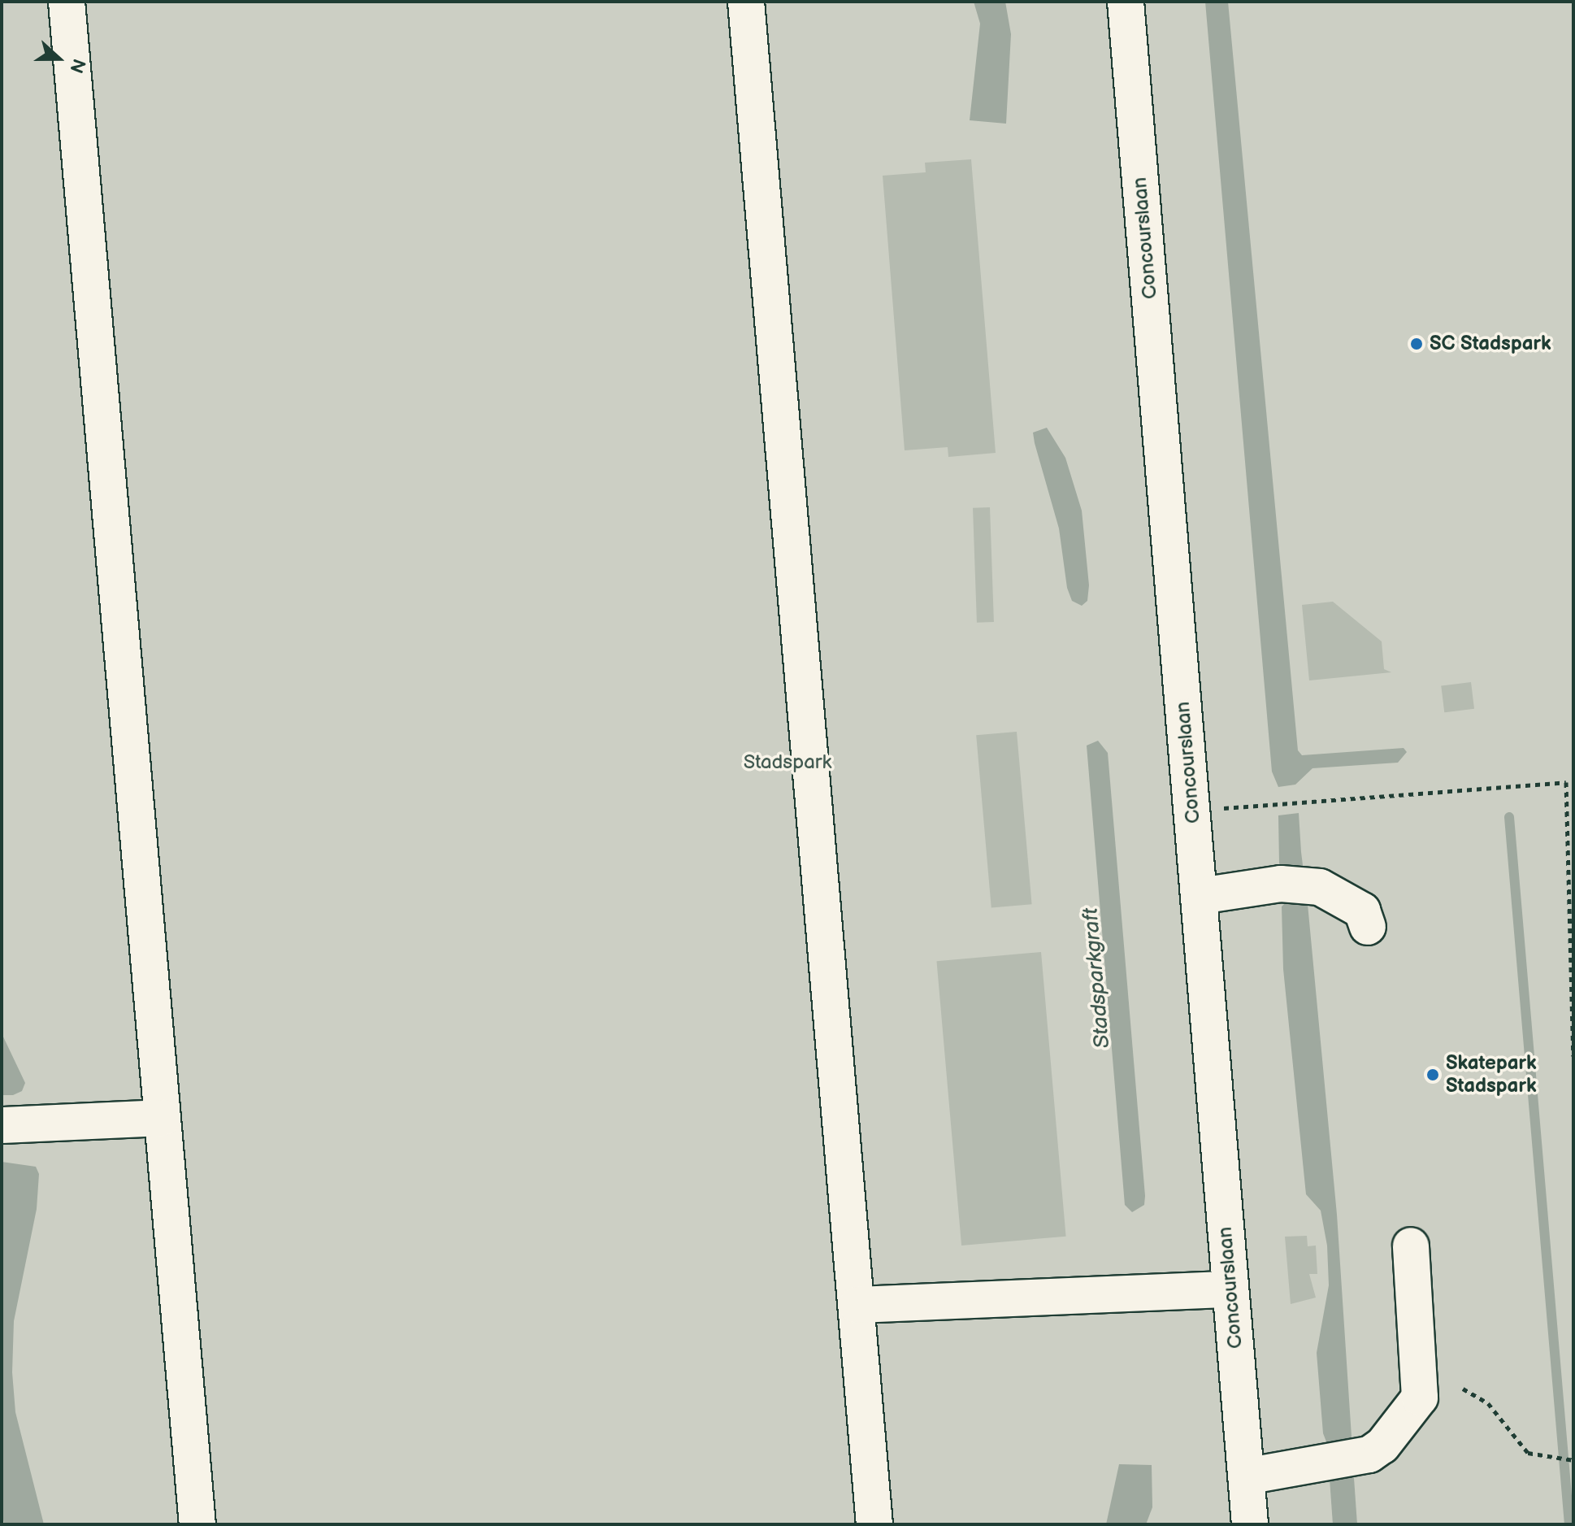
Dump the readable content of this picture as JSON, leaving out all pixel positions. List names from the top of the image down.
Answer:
{
  "streets": {
    "street": ["Concourslaan"]
  },
  "water": ["Stadsparkgraft"],
  "parks": ["Stadspark"],
  "places": ["SC Stadspark", "Skatepark Stadspark"],
  "north": "right"
}
